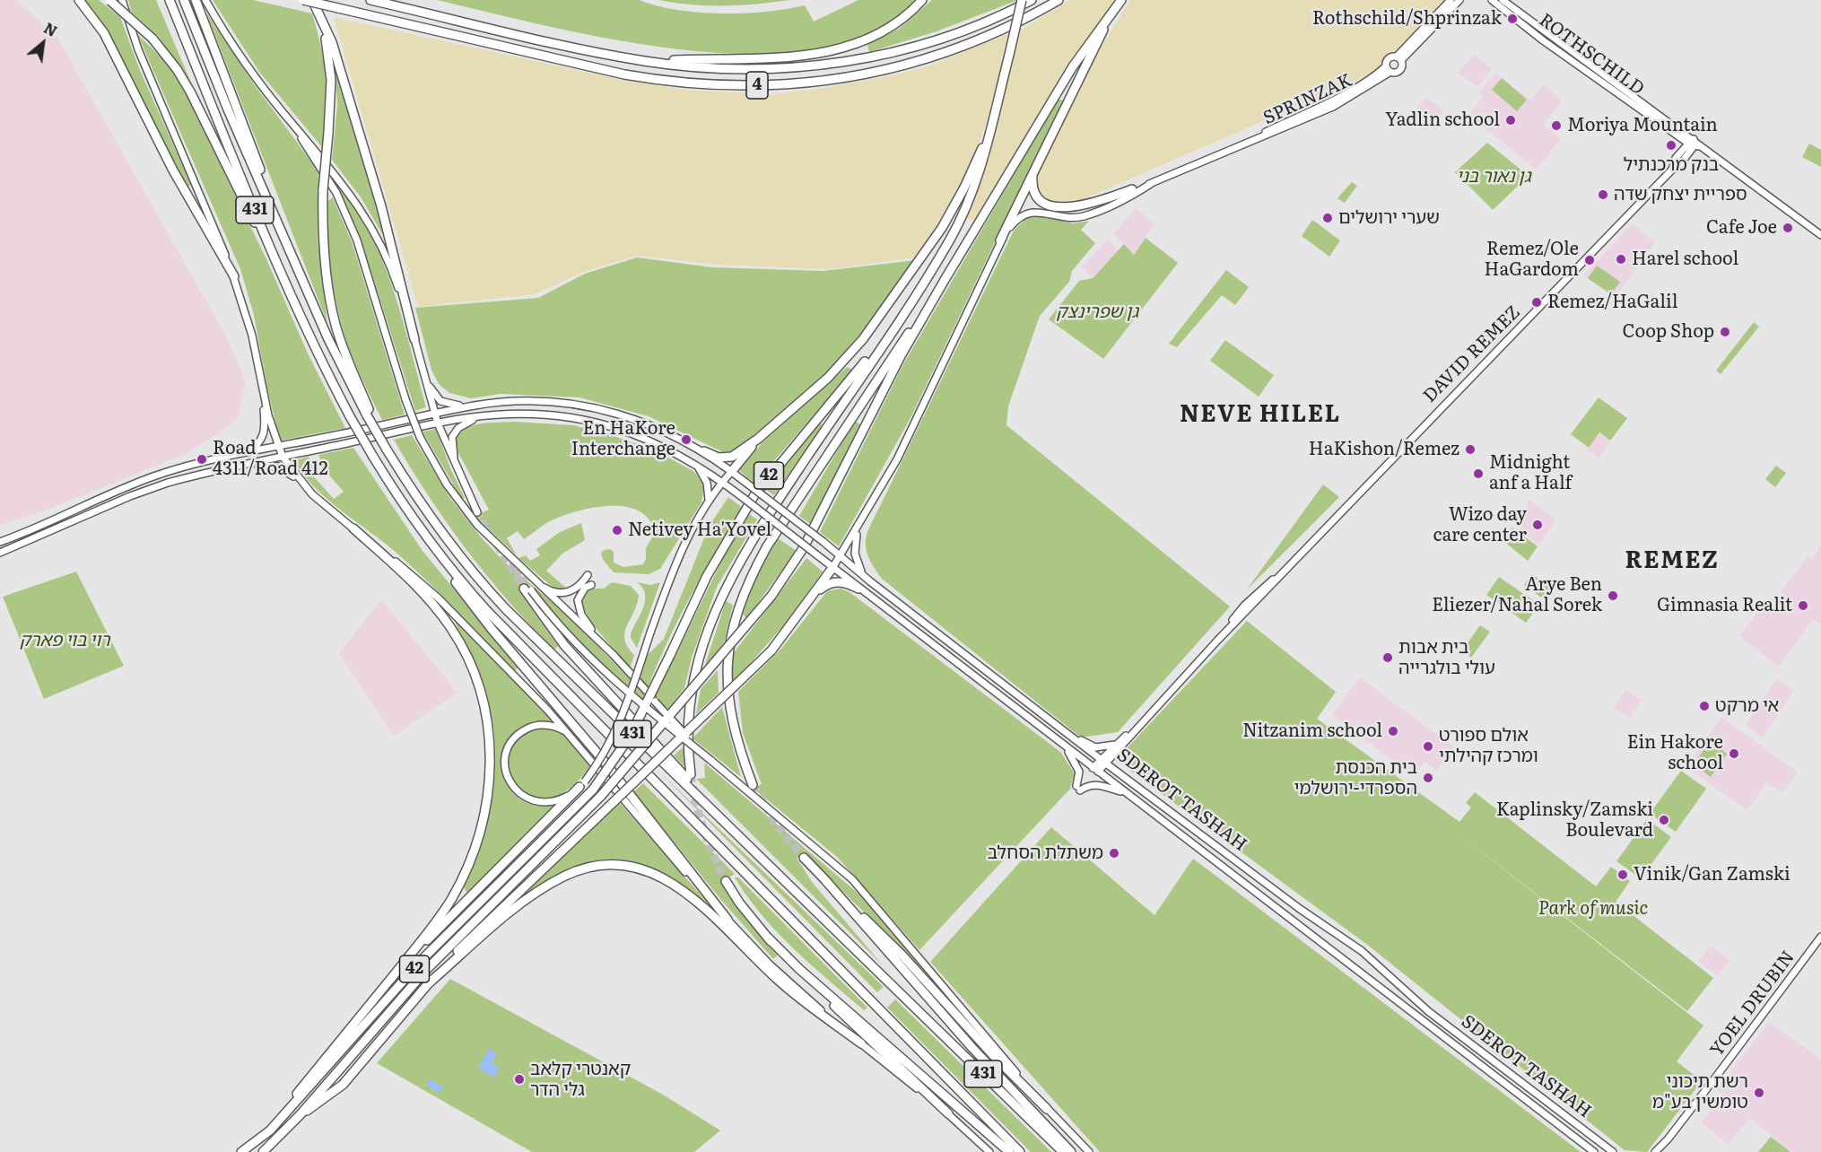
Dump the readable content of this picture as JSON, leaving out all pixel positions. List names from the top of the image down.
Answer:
{
  "streets": {
    "highway": ["4", "431", "42"],
    "main road": [
      "ROTHSCHILD",
      "SPRINZAK",
      "DAVID REMEZ",
      "SDEROT TASHAH",
      "YOEL DRUBIN"
    ]
  },
  "crossings": [
    ["ROTHSCHILD", "DAVID REMEZ"],
    ["DAVID REMEZ", "SDEROT TASHAH"]
  ],
  "districts": ["NEVE HILEL", "REMEZ"],
  "parks": [
    "גן נאור בני",
    "גן שפרינצק",
    "רוי בוי פארק",
    "Park of music"
  ],
  "places": [
    "Rothschild/Shprinzak",
    "Yadlin school",
    "Moriya Mountain",
    "בנק מרכנתיל",
    "ספריית יצחק שדה",
    "שערי ירושלים",
    "Cafe Joe",
    "Harel school",
    "Remez/Ole HaGardom",
    "Remez/HaGalil",
    "Coop Shop",
    "En HaKore Interchange",
    "HaKishon/Remez",
    "Road 4311/Road 412",
    "Midnight anf a Half",
    "Wizo day care center",
    "Netivey Ha'Yovel",
    "Arye Ben Eliezer/Nahal Sorek",
    "Gimnasia Realit",
    "בית אבות עולי בולגרייה",
    "אי מרקט",
    "Nitzanim school",
    "אולם ספורט ומרכז קהילתי",
    "Ein Hakore school",
    "בית הכנסת הספרדי-ירושלמי",
    "Kaplinsky/Zamski Boulevard",
    "משתלת הסחלב",
    "Vinik/Gan Zamski",
    "קאנטרי קלאב גלי הדר",
    "רשת תיכוני טומשין בע\"מ"
  ],
  "north": "top right"
}
